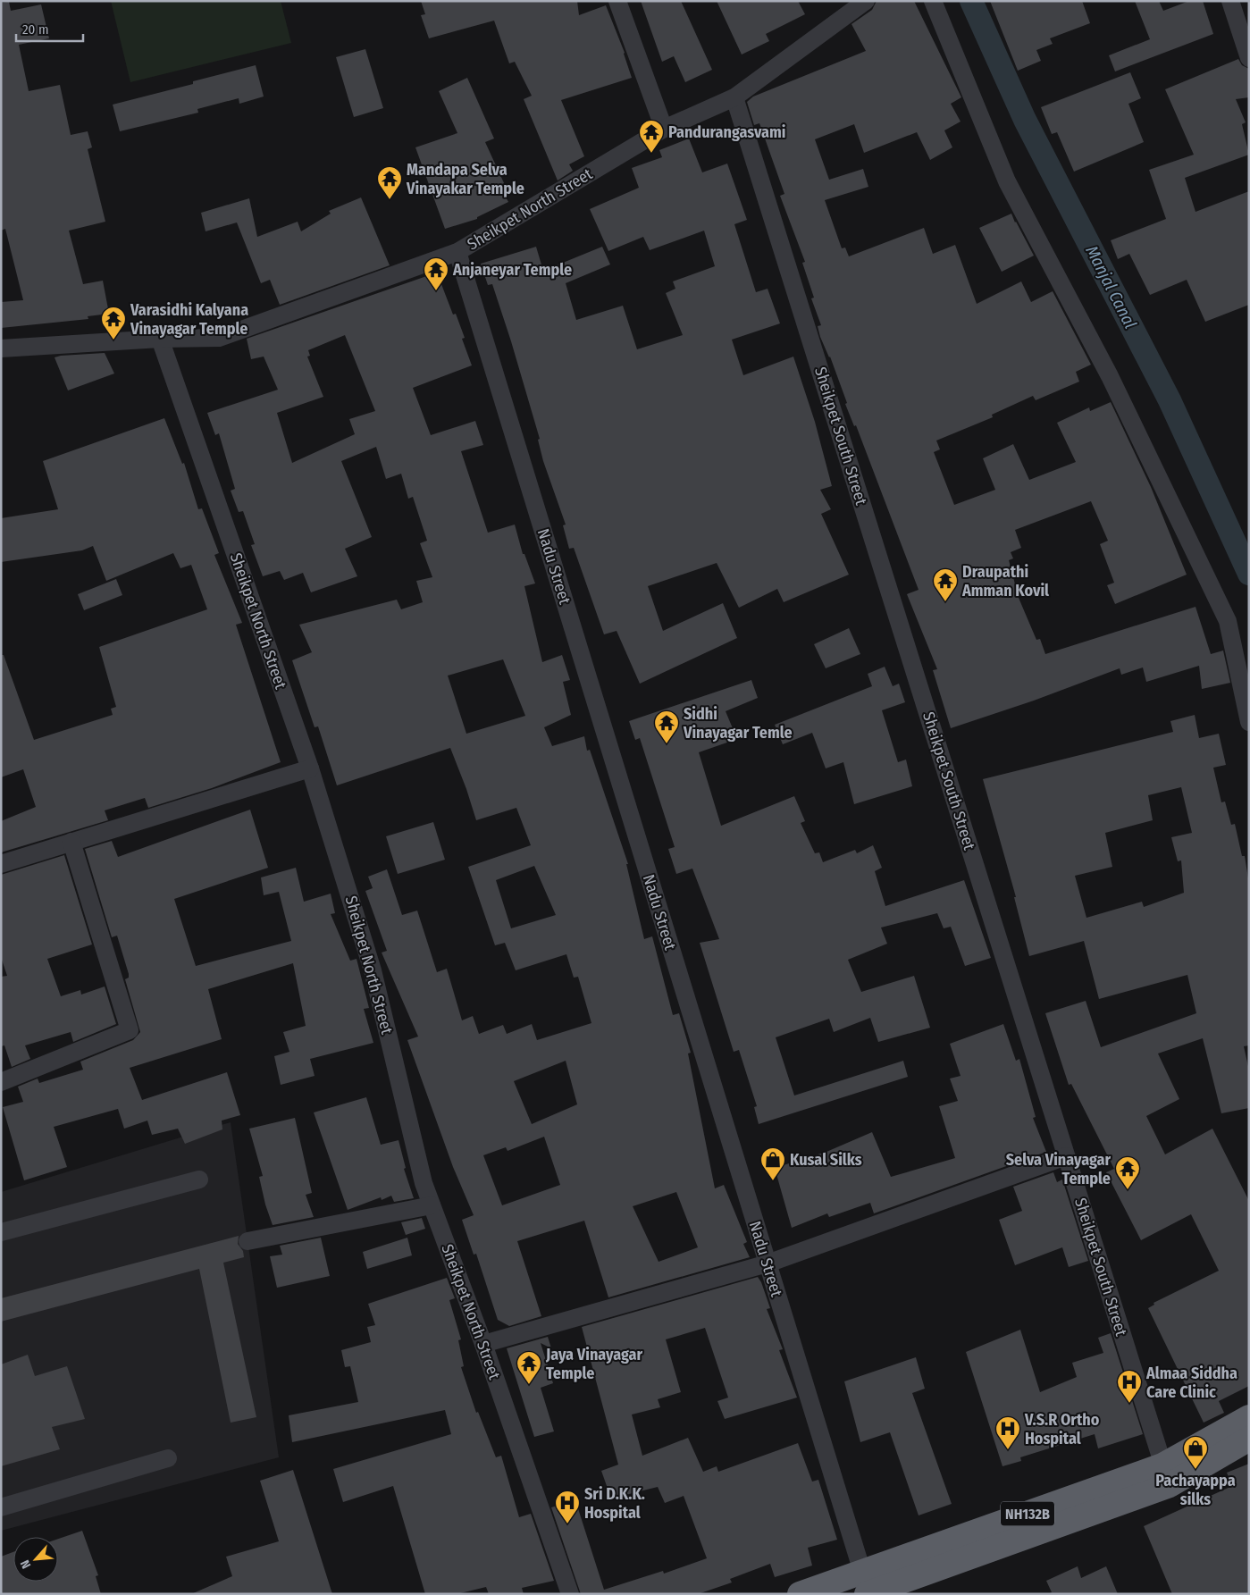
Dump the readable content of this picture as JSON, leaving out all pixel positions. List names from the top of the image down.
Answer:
{
  "streets": {
    "street": ["Sheikpet North Street", "Sheikpet South Street", "Nadu Street"]
  },
  "crossings": [
    ["Sheikpet North Street", "Sheikpet South Street"],
    ["Sheikpet North Street", "Nadu Street"]
  ],
  "water": ["Manjal Canal"],
  "places": {
    "temple": [
      "Pandurangasvami",
      "Mandapa Selva Vinayakar Temple",
      "Anjaneyar Temple",
      "Varasidhi Kalyana Vinayagar Temple",
      "Draupathi Amman Kovil",
      "Sidhi Vinayagar Temle",
      "Selva Vinayagar Temple",
      "Jaya Vinayagar Temple"
    ],
    "shop": ["Kusal Silks", "Pachayappa silks"],
    "hospital": ["Almaa Siddha Care Clinic", "V.S.R Ortho Hospital", "Sri D.K.K. Hospital"]
  },
  "scale_bar": "20 m",
  "north": "bottom left"
}
